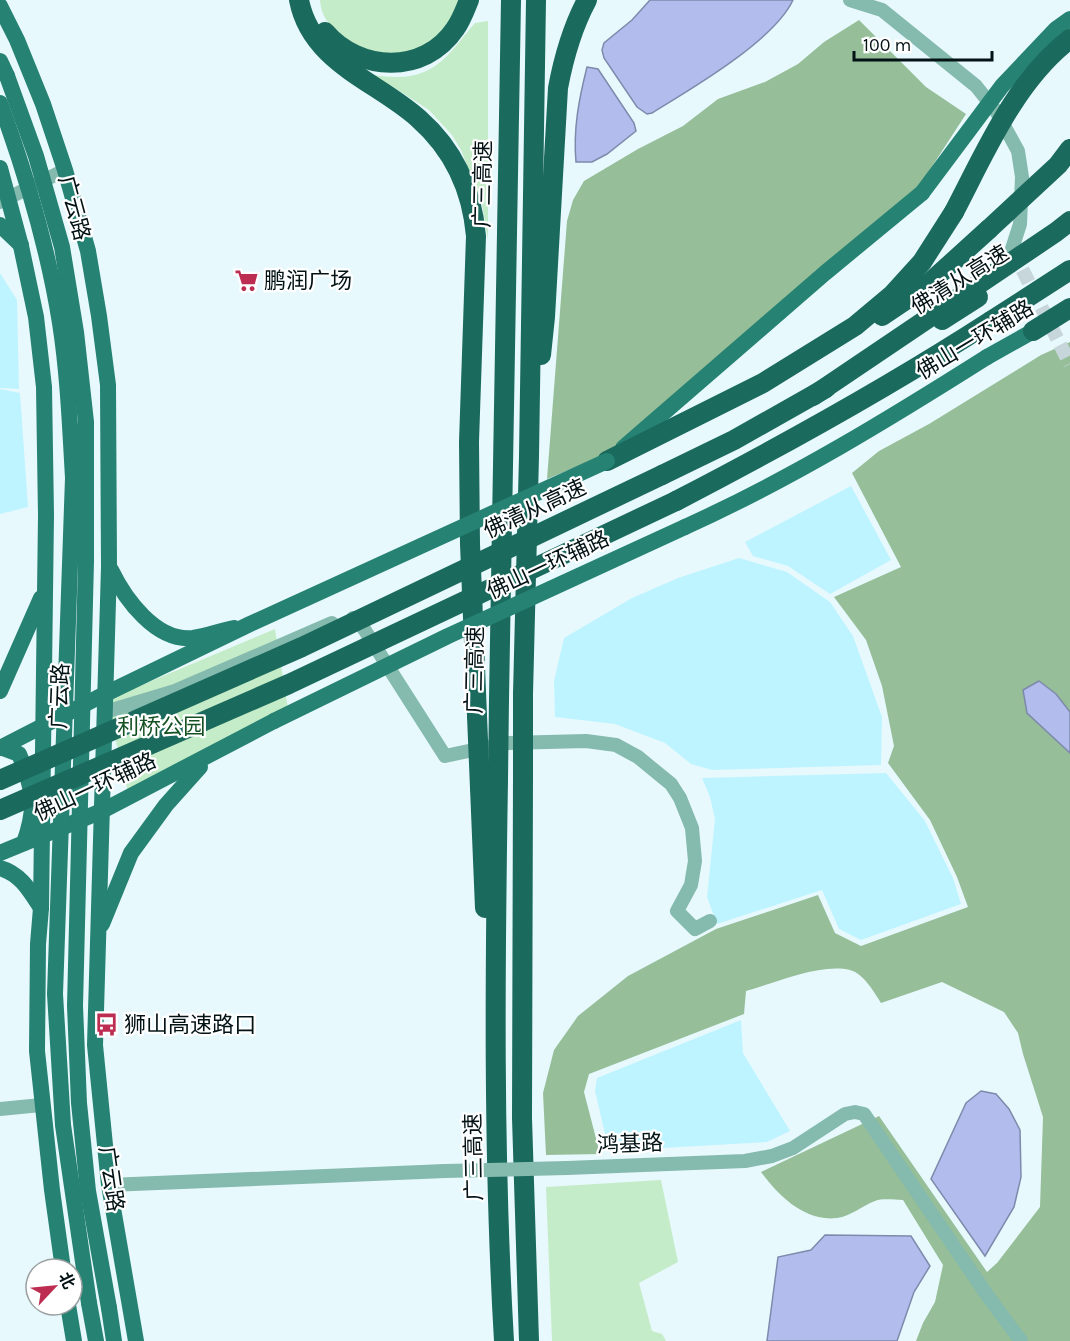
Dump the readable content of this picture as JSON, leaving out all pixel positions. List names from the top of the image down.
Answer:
{
  "streets": {
    "highway": ["广三高速", "佛清从高速"],
    "main road": ["广云路", "佛山一环辅路"],
    "street": ["鸿基路"]
  },
  "crossings": [
    ["广云路", "佛山一环辅路"],
    ["广云路", "鸿基路"]
  ],
  "parks": ["利桥公园"],
  "places": {
    "supermarket": ["鹏润广场"],
    "bus stop": ["狮山高速路口"]
  },
  "scale_bar": "100 m",
  "north": "top right"
}
